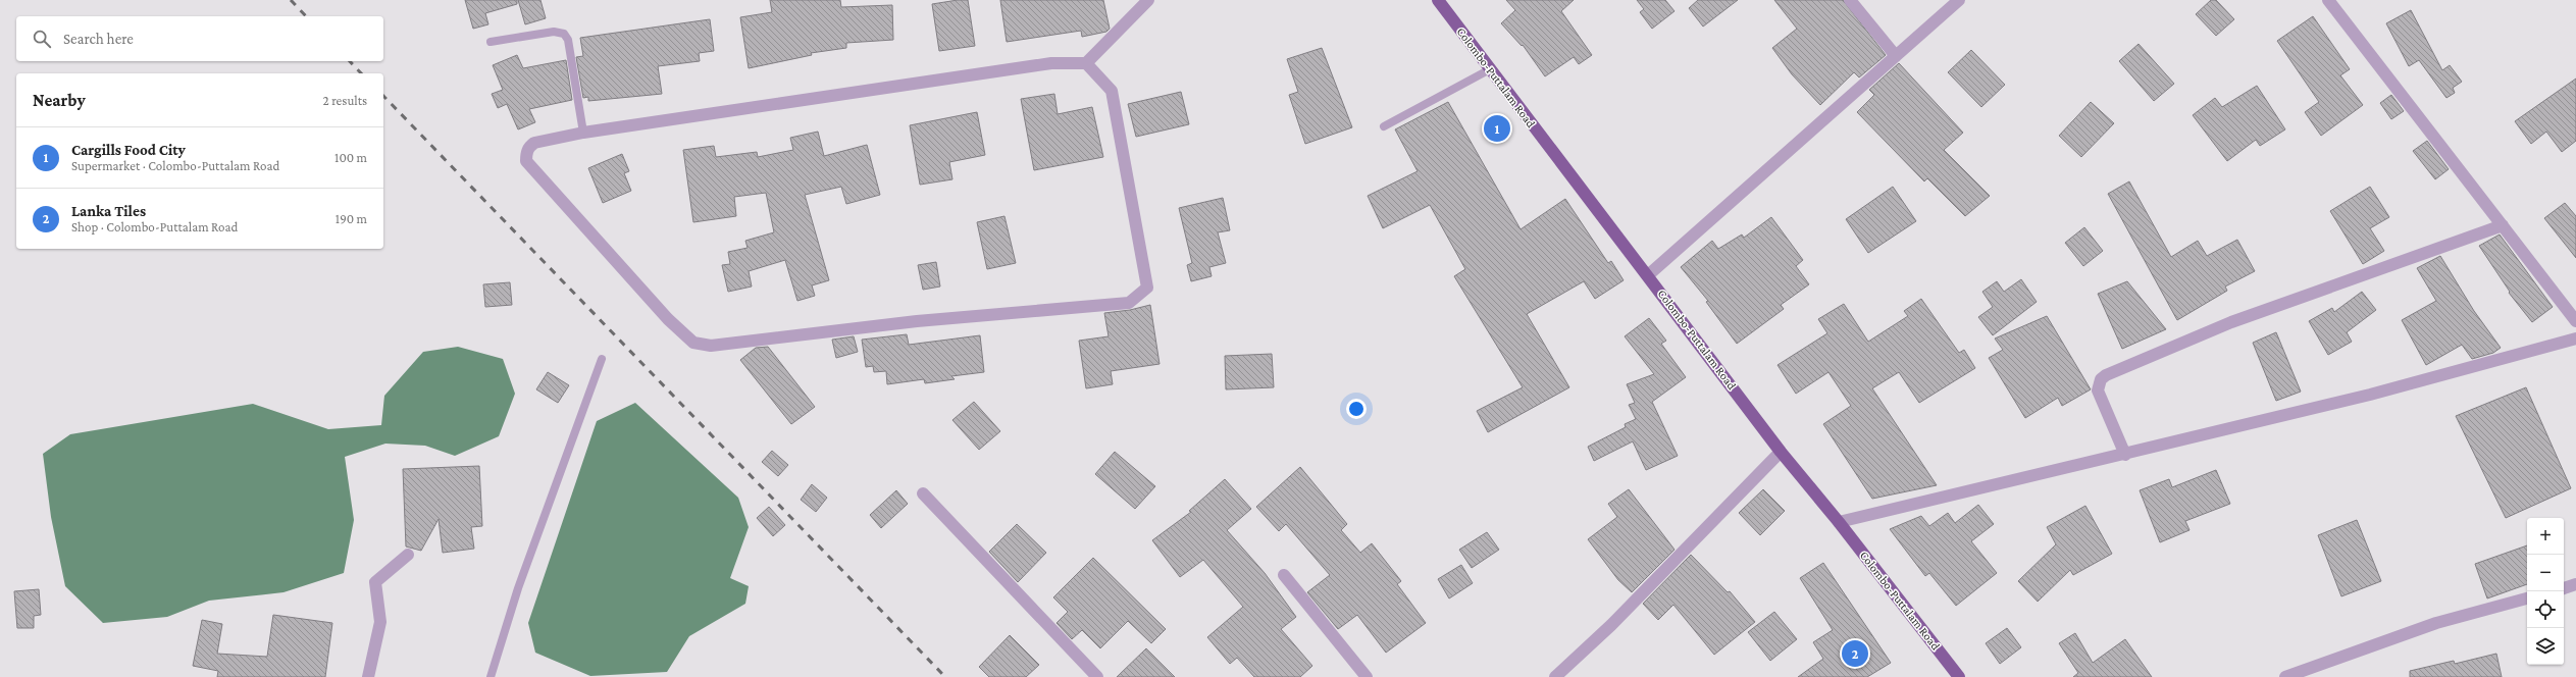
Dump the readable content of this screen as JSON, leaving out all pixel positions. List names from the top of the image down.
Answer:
{
  "streets": {
    "highway": ["Colombo-Puttalam Road"]
  },
  "page": {
    "search": "Search here",
    "heading": ["Nearby", "2 results"],
    "pins": ["1", "2"],
    "list": [
      {
        "mark": "1",
        "name": "Cargills Food City",
        "note": "Supermarket · Colombo-Puttalam Road",
        "value": "100 m"
      },
      {
        "mark": "2",
        "name": "Lanka Tiles",
        "note": "Shop · Colombo-Puttalam Road",
        "value": "190 m"
      }
    ],
    "map_buttons": ["+", "−"]
  }
}
